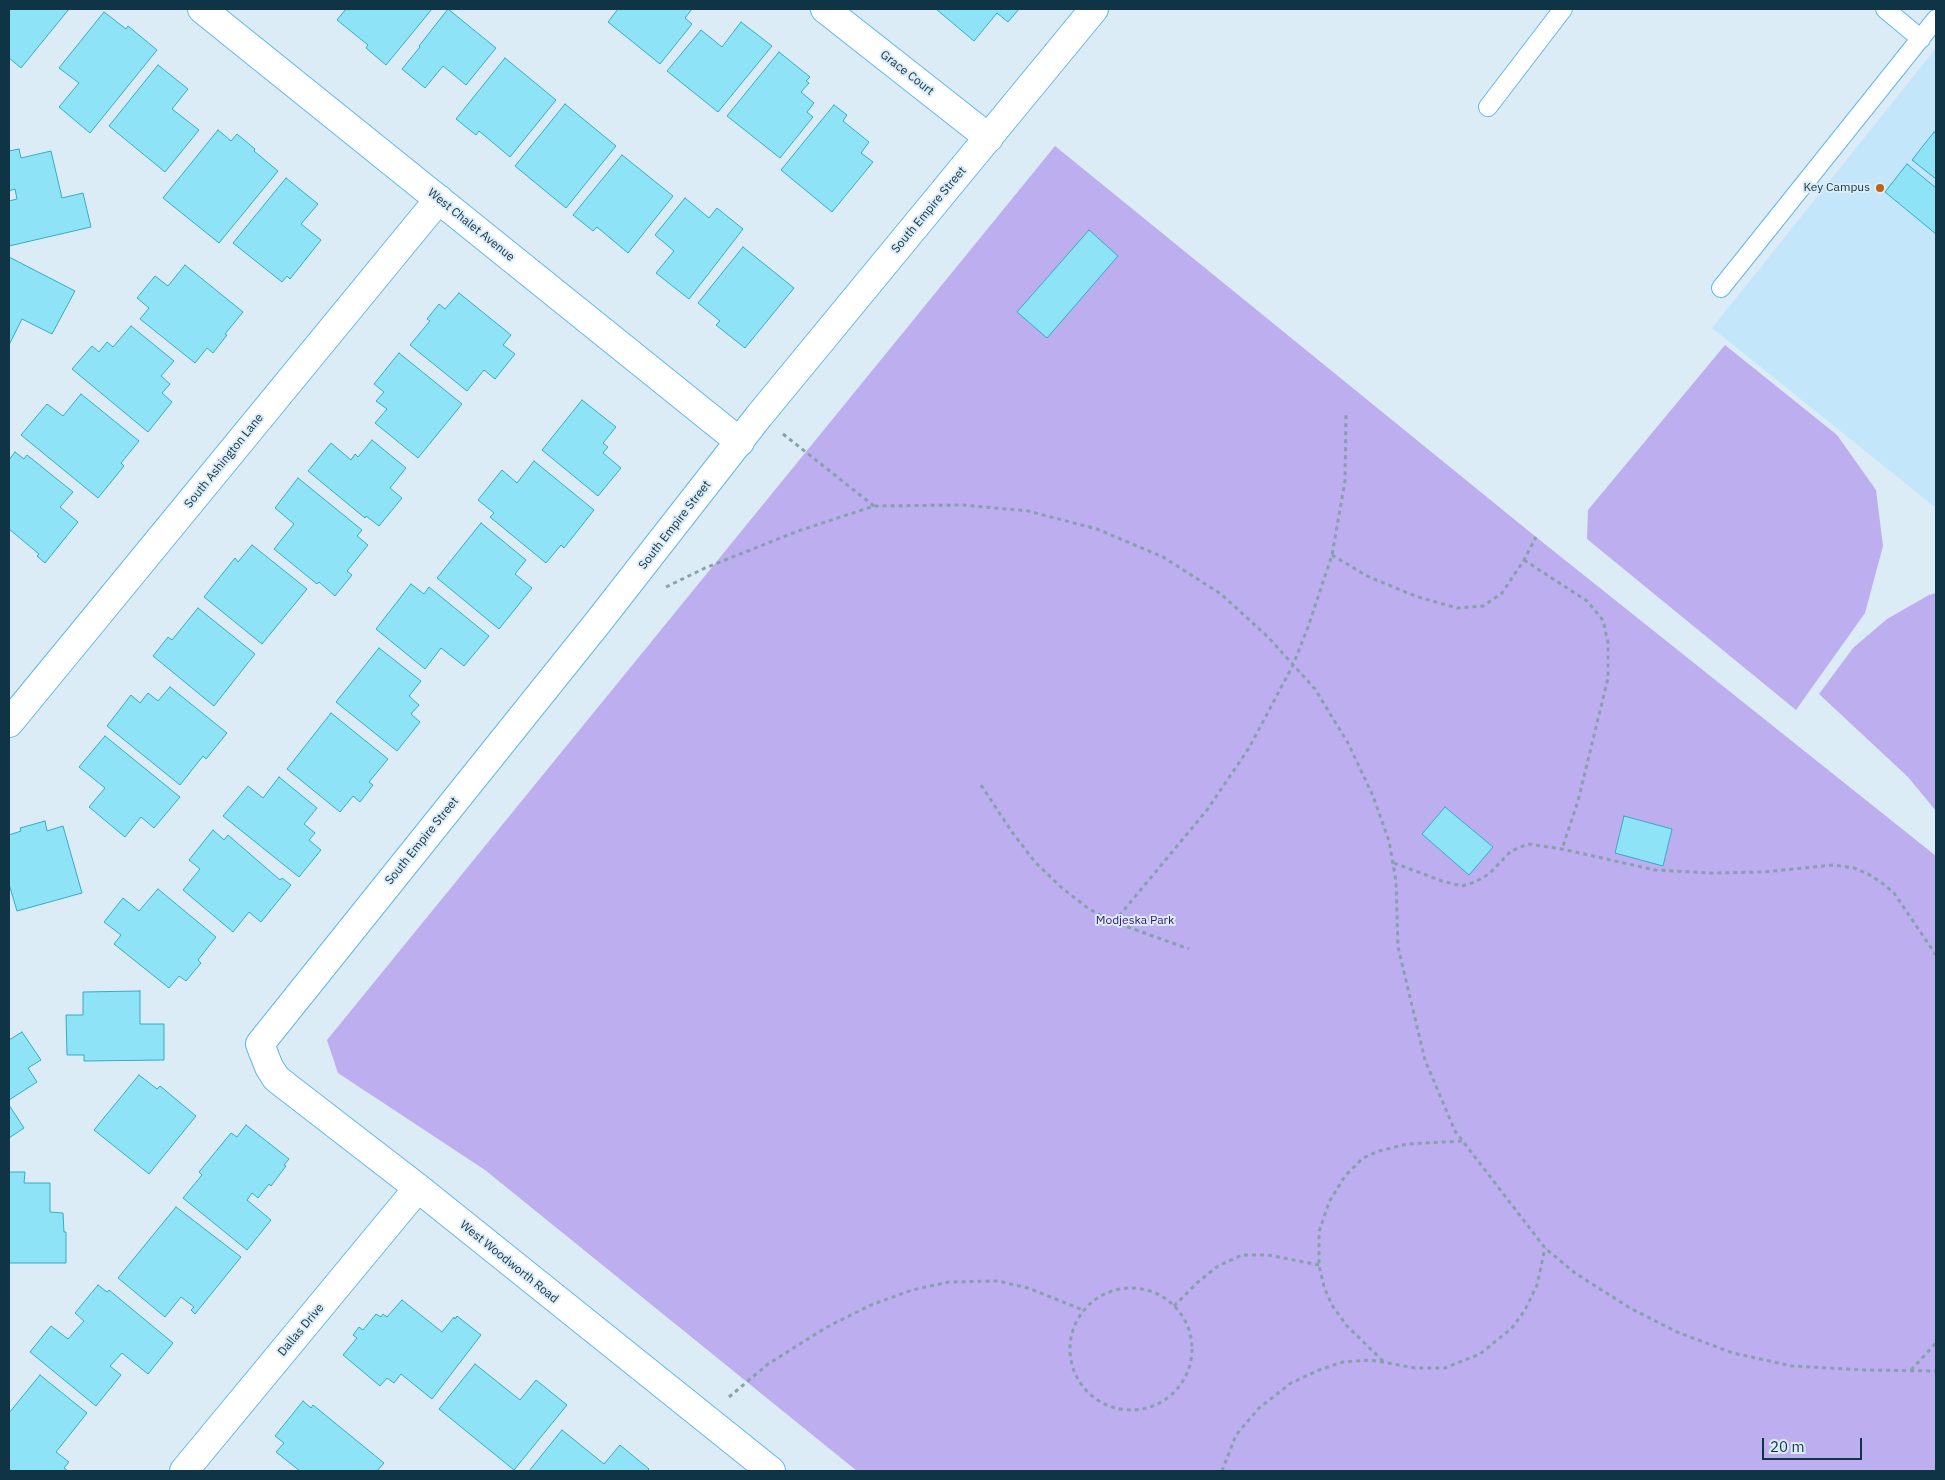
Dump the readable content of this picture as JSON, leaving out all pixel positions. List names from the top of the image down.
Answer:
{
  "streets": {
    "street": [
      "Grace Court",
      "South Empire Street",
      "West Chalet Avenue",
      "South Ashington Lane",
      "West Woodworth Road",
      "Dallas Drive"
    ]
  },
  "crossings": [
    ["Grace Court", "South Empire Street"],
    ["South Empire Street", "West Chalet Avenue"],
    ["South Empire Street", "West Woodworth Road"],
    ["West Chalet Avenue", "South Ashington Lane"],
    ["West Woodworth Road", "Dallas Drive"]
  ],
  "parks": ["Modjeska Park"],
  "places": ["Key Campus"],
  "scale_bar": "20 m"
}
